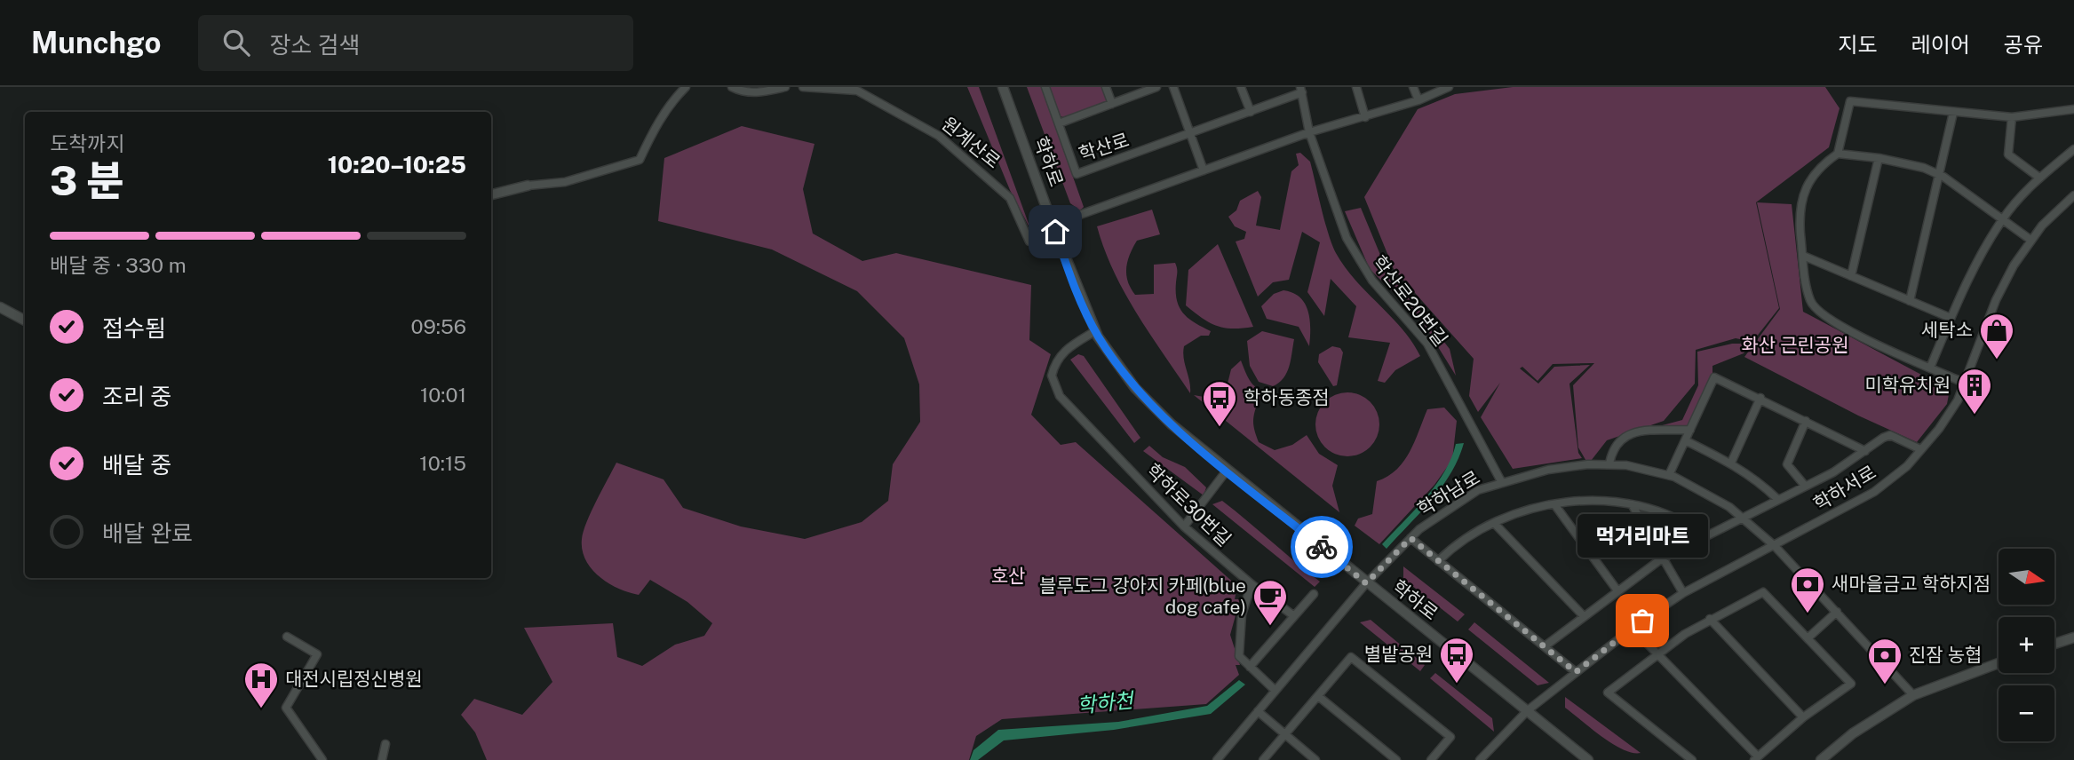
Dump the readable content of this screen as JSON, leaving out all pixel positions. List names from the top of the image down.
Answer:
{
  "streets": {
    "street": [
      "원계산로",
      "학산로",
      "학하로",
      "학산로20번길",
      "학하서로",
      "학하남로",
      "학하로30번길"
    ]
  },
  "crossings": [
    ["원계산로", "학하로"],
    ["학하로", "학하서로"],
    ["학하로", "학하남로"],
    ["학하로", "학하로30번길"],
    ["학산로20번길", "학하남로"],
    ["학하서로", "학하남로"]
  ],
  "water": ["학하천"],
  "parks": ["화산 근린공원", "호산"],
  "places": {
    "shop": ["세탁소"],
    "building": ["미학유치원"],
    "bus stop": ["학하동종점", "별밭공원"],
    "bank": ["새마을금고 학하지점", "진잠 농협"],
    "other": ["먹거리마트"],
    "cafe": ["블루도그 강아지 카페(blue dog cafe)"],
    "hospital": ["대전시립정신병원"]
  },
  "north": "right",
  "page": {
    "header": "Munchgo",
    "search": "장소 검색",
    "nav": ["지도", "레이어", "공유"],
    "heading": ["3 분", "도착까지", "10:20–10:25"],
    "bar": "배달 중 · 330 m",
    "list": [
      ["접수됨", "09:56"],
      ["조리 중", "10:01"],
      ["배달 중", "10:15"],
      "배달 완료"
    ],
    "bubble": "먹거리마트",
    "map_buttons": ["+", "−"]
  }
}
